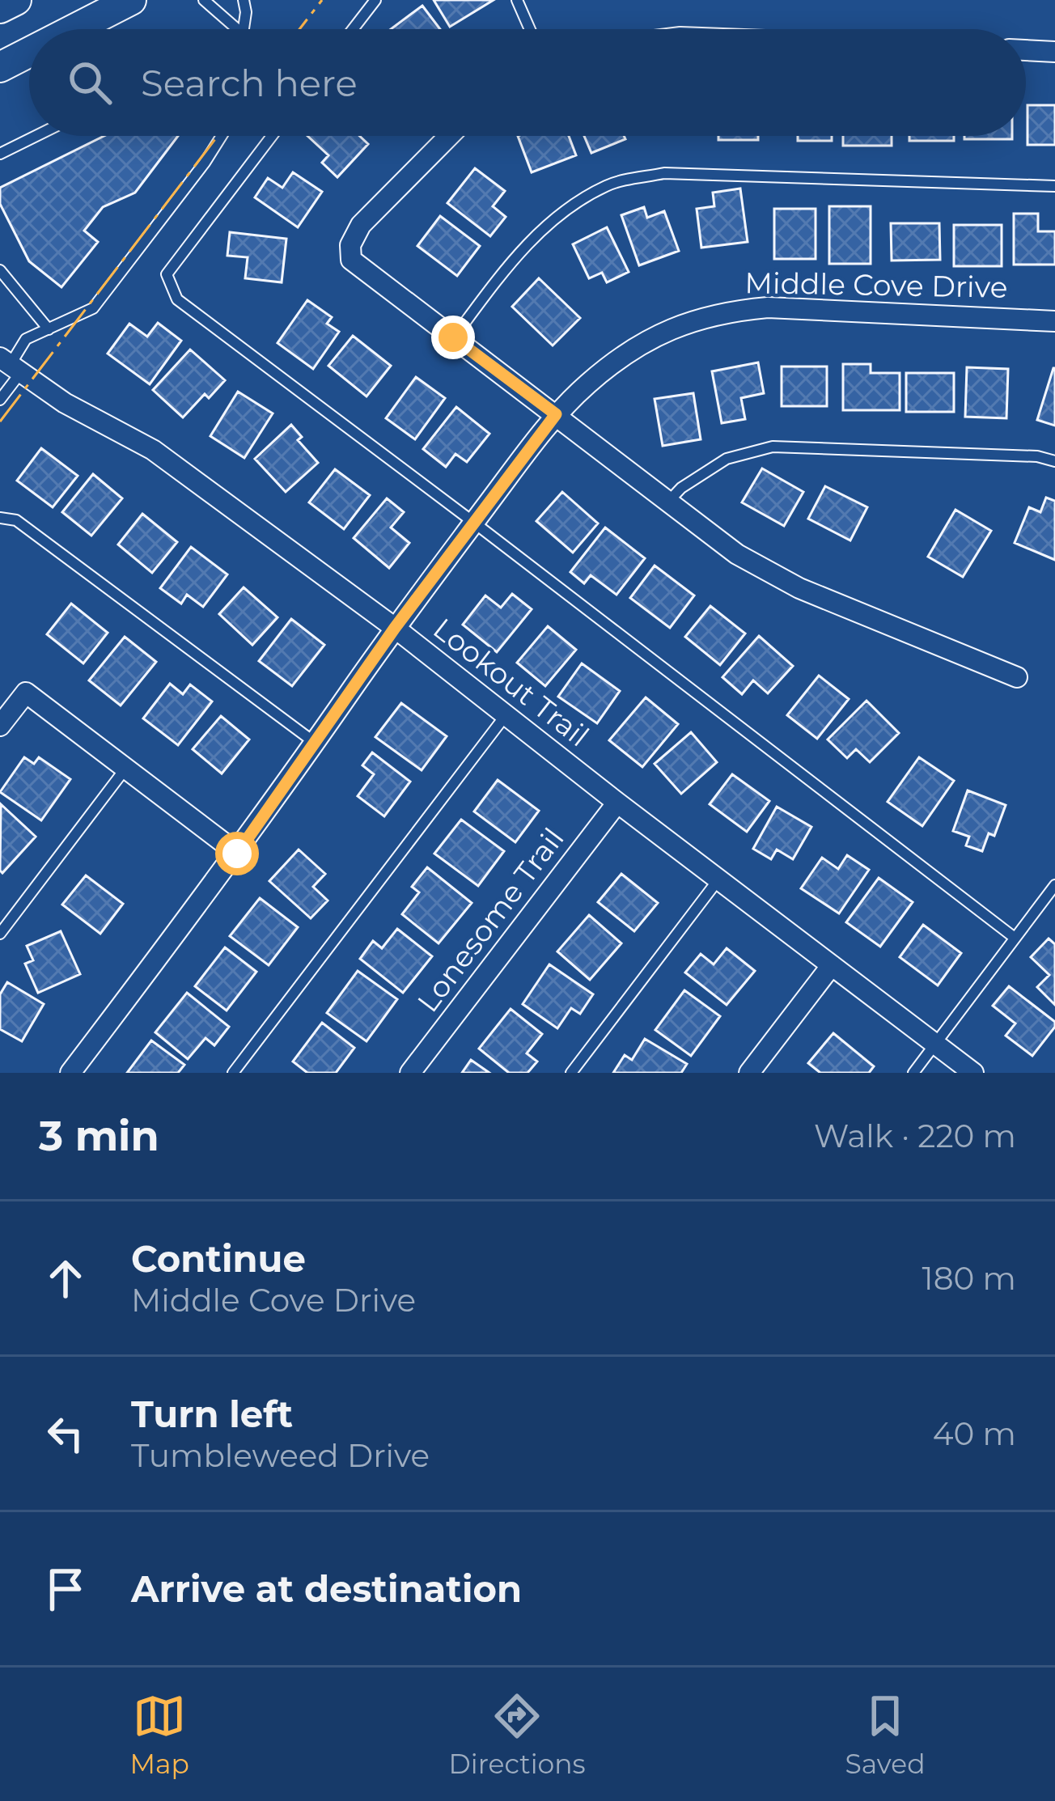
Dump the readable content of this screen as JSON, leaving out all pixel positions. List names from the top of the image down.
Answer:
{
  "streets": {
    "street": ["Middle Cove Drive", "Lookout Trail", "Lonesome Trail"]
  },
  "crossings": [
    ["Middle Cove Drive", "Lookout Trail"],
    ["Lookout Trail", "Lonesome Trail"]
  ],
  "page": {
    "search": "Search here",
    "heading": ["3 min", "Walk · 220 m"],
    "list": [
      ["Continue", "Middle Cove Drive", "180 m"],
      ["Turn left", "Tumbleweed Drive", "40 m"],
      "Arrive at destination"
    ],
    "nav": ["Map", "Directions", "Saved"]
  }
}
